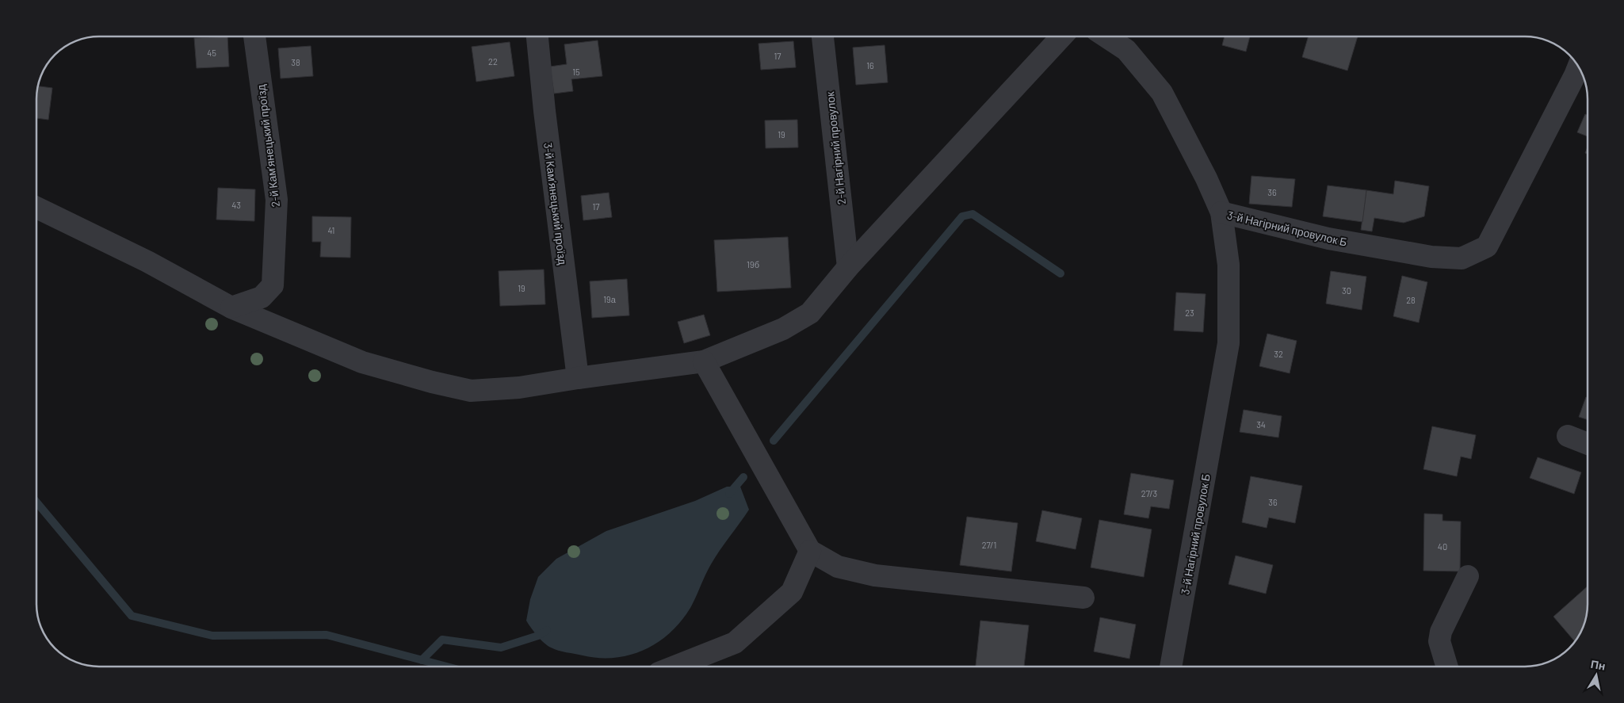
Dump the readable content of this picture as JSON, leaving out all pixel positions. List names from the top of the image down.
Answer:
{
  "streets": {
    "street": [
      "2-й Камʼянецький проїзд",
      "2-й Нагірний провулок",
      "3-й Камʼянецький проїзд",
      "3-й Нагірний провулок Б"
    ]
  },
  "house_numbers": [
    "45",
    "17",
    "22",
    "38",
    "16",
    "15",
    "19",
    "36",
    "43",
    "17",
    "41",
    "19б",
    "19",
    "30",
    "19а",
    "28",
    "23",
    "32",
    "34",
    "27/3",
    "36",
    "27/1",
    "40"
  ],
  "north": "top"
}
